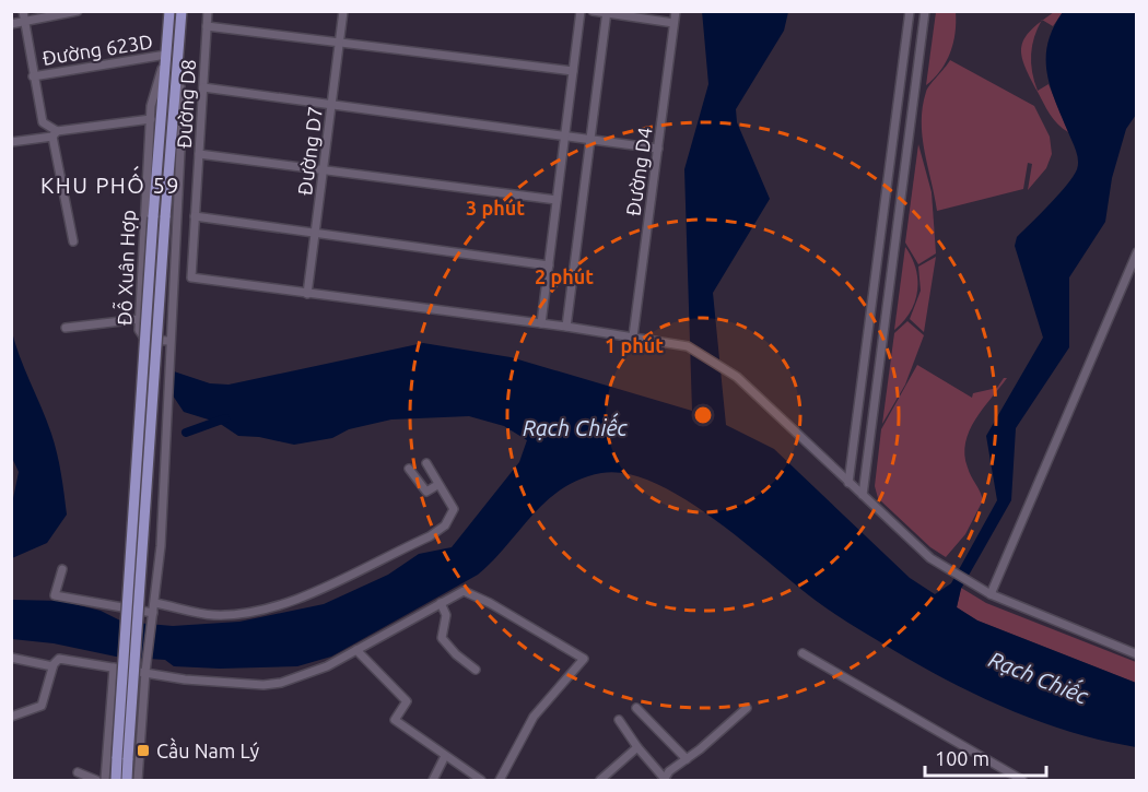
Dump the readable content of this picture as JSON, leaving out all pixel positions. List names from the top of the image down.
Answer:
{
  "streets": {
    "main road": ["Đỗ Xuân Hợp"],
    "street": [
      "Đường 623D",
      "Đường D8",
      "Đường D7",
      "Đường D4"
    ]
  },
  "crossings": [
    ["Đường 623D", "Đỗ Xuân Hợp"],
    ["Đường D8", "Đường D7"]
  ],
  "districts": ["KHU PHỐ 59"],
  "water": ["Rạch Chiếc"],
  "places": {
    "transit": ["Cầu Nam Lý"]
  },
  "scale_bar": "100 m",
  "rings": ["3 phút", "2 phút", "1 phút"]
}
